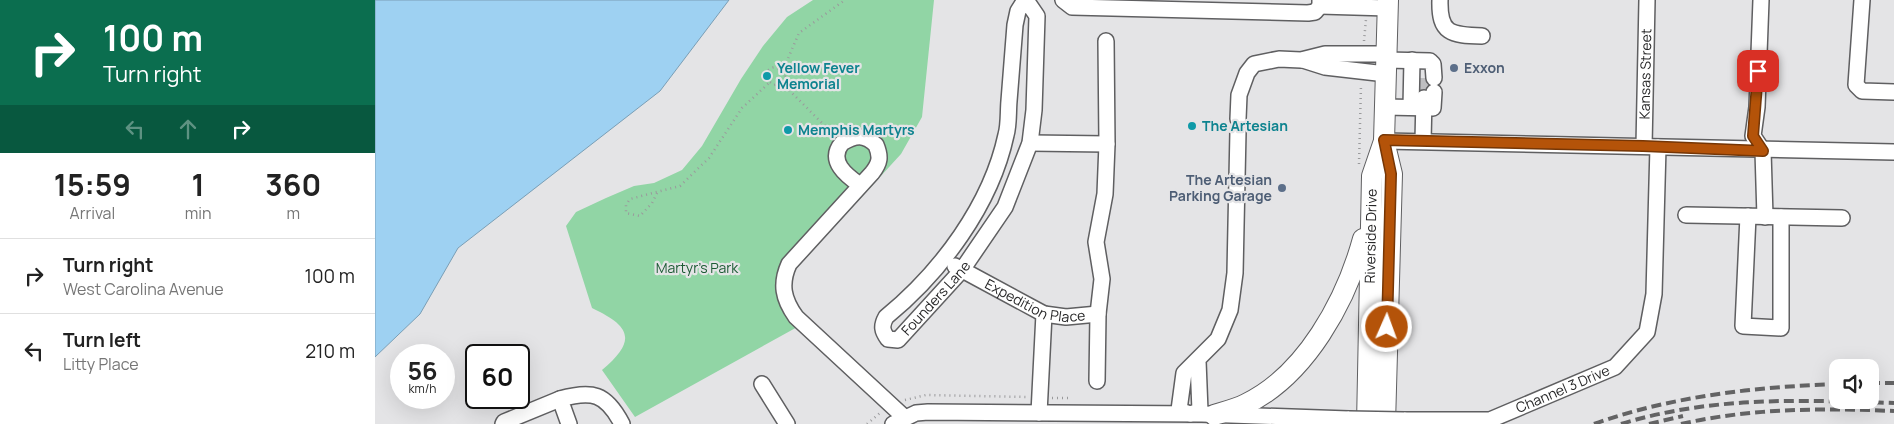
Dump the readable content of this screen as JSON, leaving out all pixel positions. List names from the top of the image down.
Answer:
{
  "streets": {
    "main road": ["Riverside Drive"],
    "street": [
      "Kansas Street",
      "Expedition Place",
      "Founders Lane",
      "Channel 3 Drive"
    ]
  },
  "crossings": [
    ["Kansas Street", "Channel 3 Drive"],
    ["Riverside Drive", "Channel 3 Drive"],
    ["Expedition Place", "Founders Lane"]
  ],
  "parks": ["Martyr's Park"],
  "places": [
    "Exxon",
    "Yellow Fever Memorial",
    "The Artesian",
    "Memphis Martyrs",
    "The Artesian Parking Garage"
  ],
  "page": {
    "turn": ["100 m", "Turn right"],
    "eta": [
      "15:59",
      "Arrival",
      "1",
      "min",
      "360",
      "m"
    ],
    "list": [
      {
        "name": "Turn right",
        "note": "West Carolina Avenue",
        "value": "100 m"
      },
      {
        "name": "Turn left",
        "note": "Litty Place",
        "value": "210 m"
      }
    ],
    "speed": "56 km/h",
    "limit": "60"
  }
}
